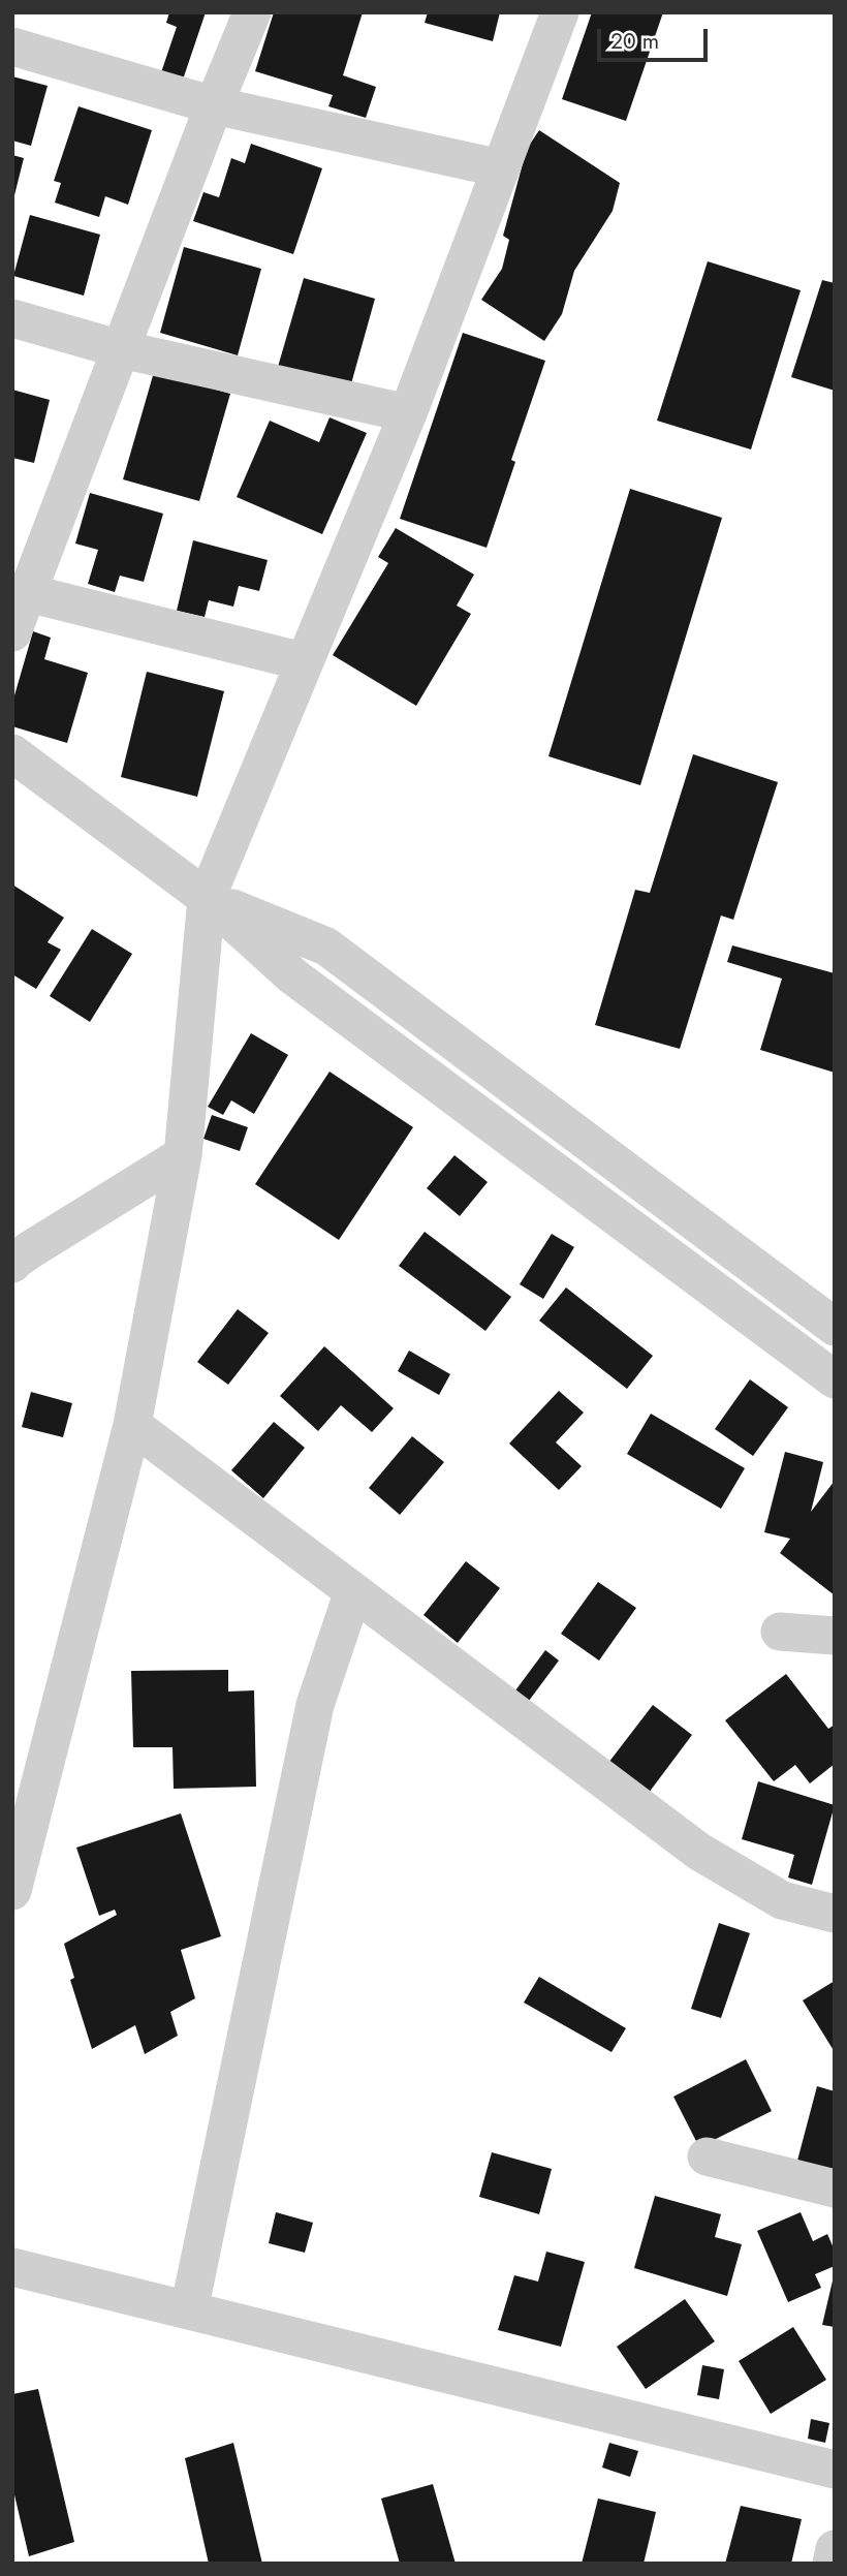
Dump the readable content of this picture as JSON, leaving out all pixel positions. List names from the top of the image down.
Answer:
{
  "scale_bar": "20 m"
}
